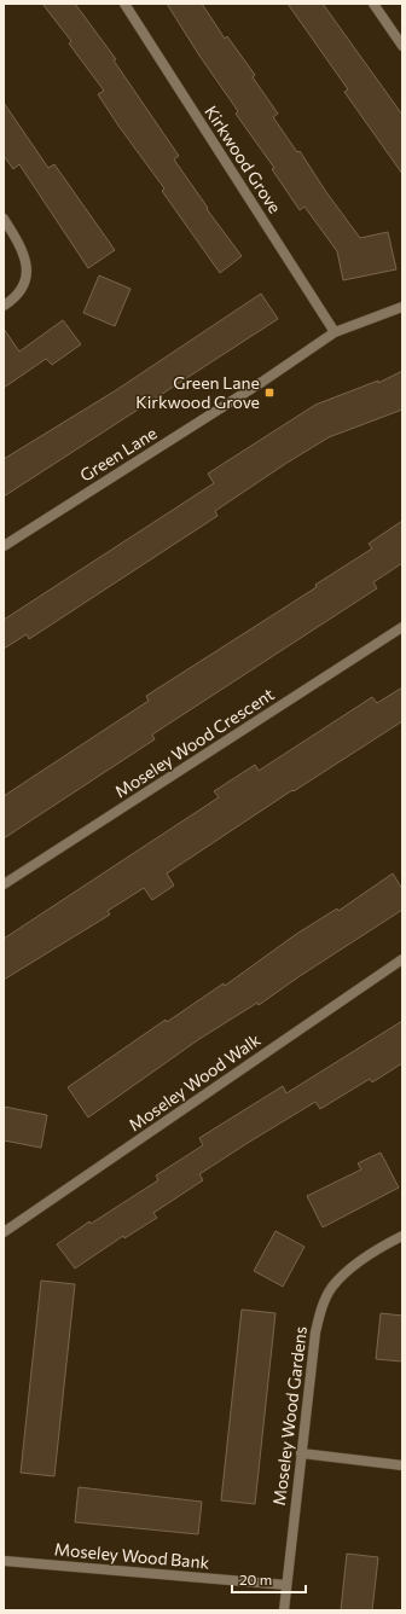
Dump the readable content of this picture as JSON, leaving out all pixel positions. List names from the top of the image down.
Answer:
{
  "streets": {
    "street": [
      "Kirkwood Grove",
      "Green Lane",
      "Moseley Wood Crescent",
      "Moseley Wood Walk",
      "Moseley Wood Gardens",
      "Moseley Wood Bank"
    ]
  },
  "crossings": [
    ["Kirkwood Grove", "Green Lane"],
    ["Moseley Wood Gardens", "Moseley Wood Bank"]
  ],
  "places": {
    "transit": ["Green Lane Kirkwood Grove"]
  },
  "scale_bar": "20 m"
}
